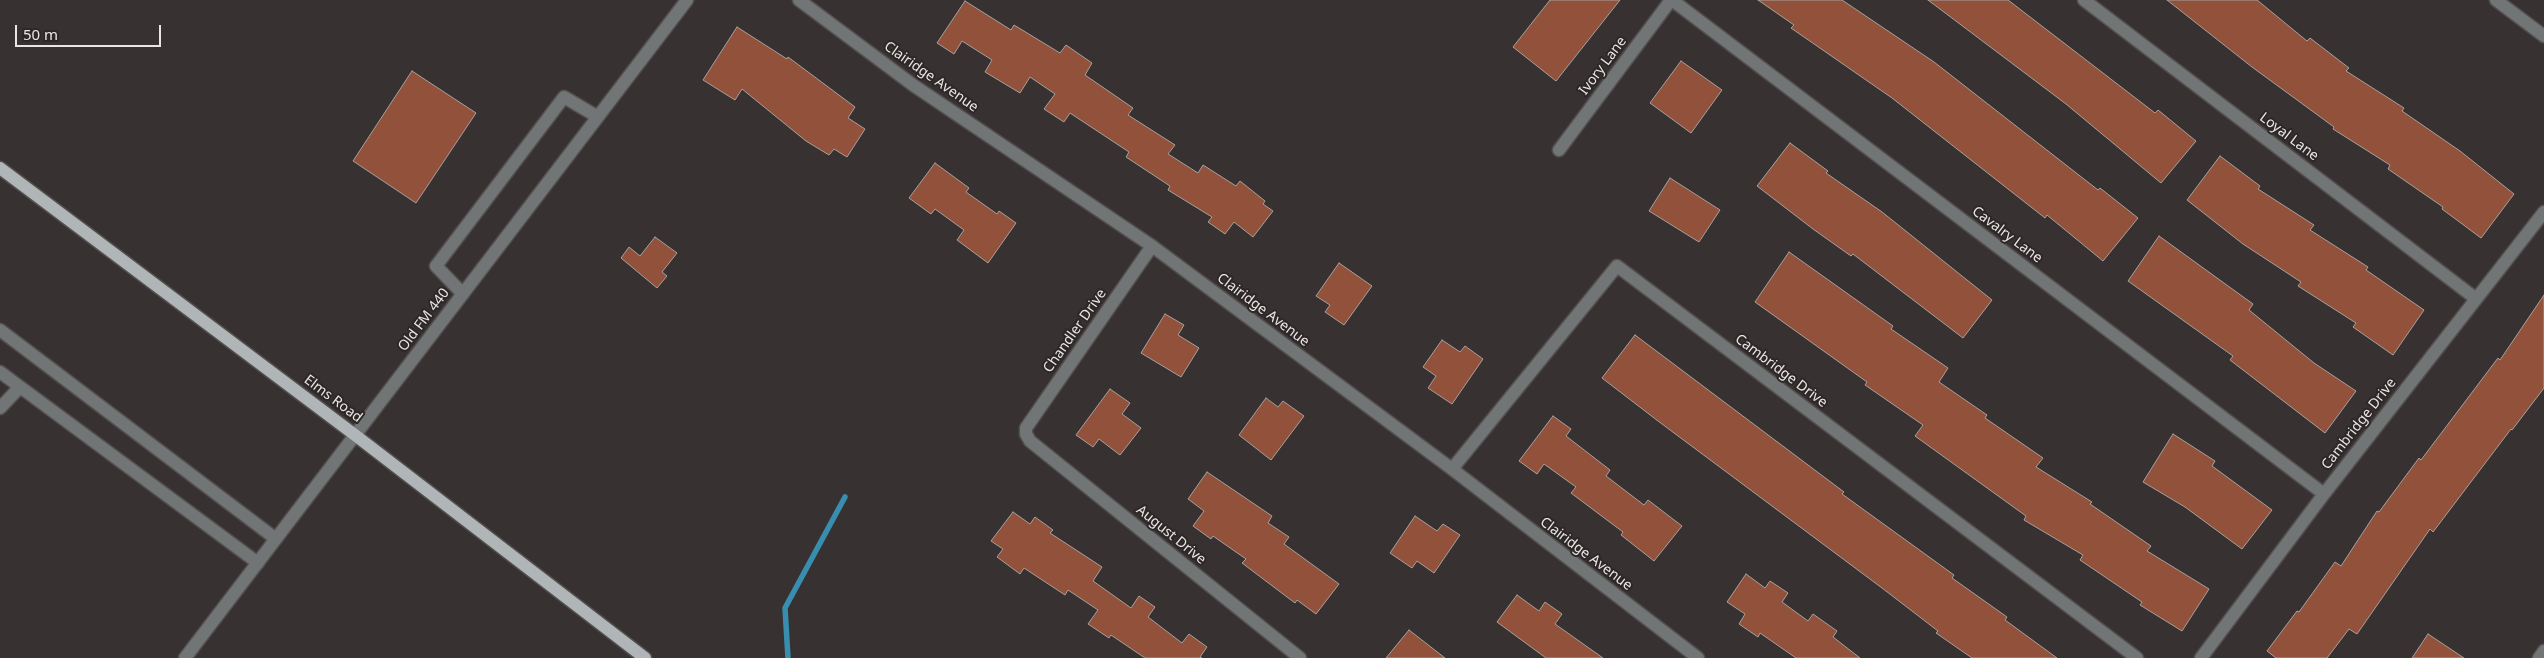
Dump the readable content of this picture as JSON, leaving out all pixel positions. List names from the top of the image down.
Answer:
{
  "streets": {
    "main road": ["Elms Road"],
    "street": [
      "Ivory Lane",
      "Clairidge Avenue",
      "Loyal Lane",
      "Cavalry Lane",
      "Old FM 440",
      "Chandler Drive",
      "Cambridge Drive",
      "August Drive"
    ]
  },
  "crossings": [
    ["Ivory Lane", "Cavalry Lane"],
    ["Clairidge Avenue", "Chandler Drive"],
    ["Clairidge Avenue", "Cambridge Drive"],
    ["Loyal Lane", "Cambridge Drive"],
    ["Cavalry Lane", "Cambridge Drive"],
    ["Old FM 440", "Elms Road"],
    ["Chandler Drive", "August Drive"]
  ],
  "scale_bar": "50 m"
}
